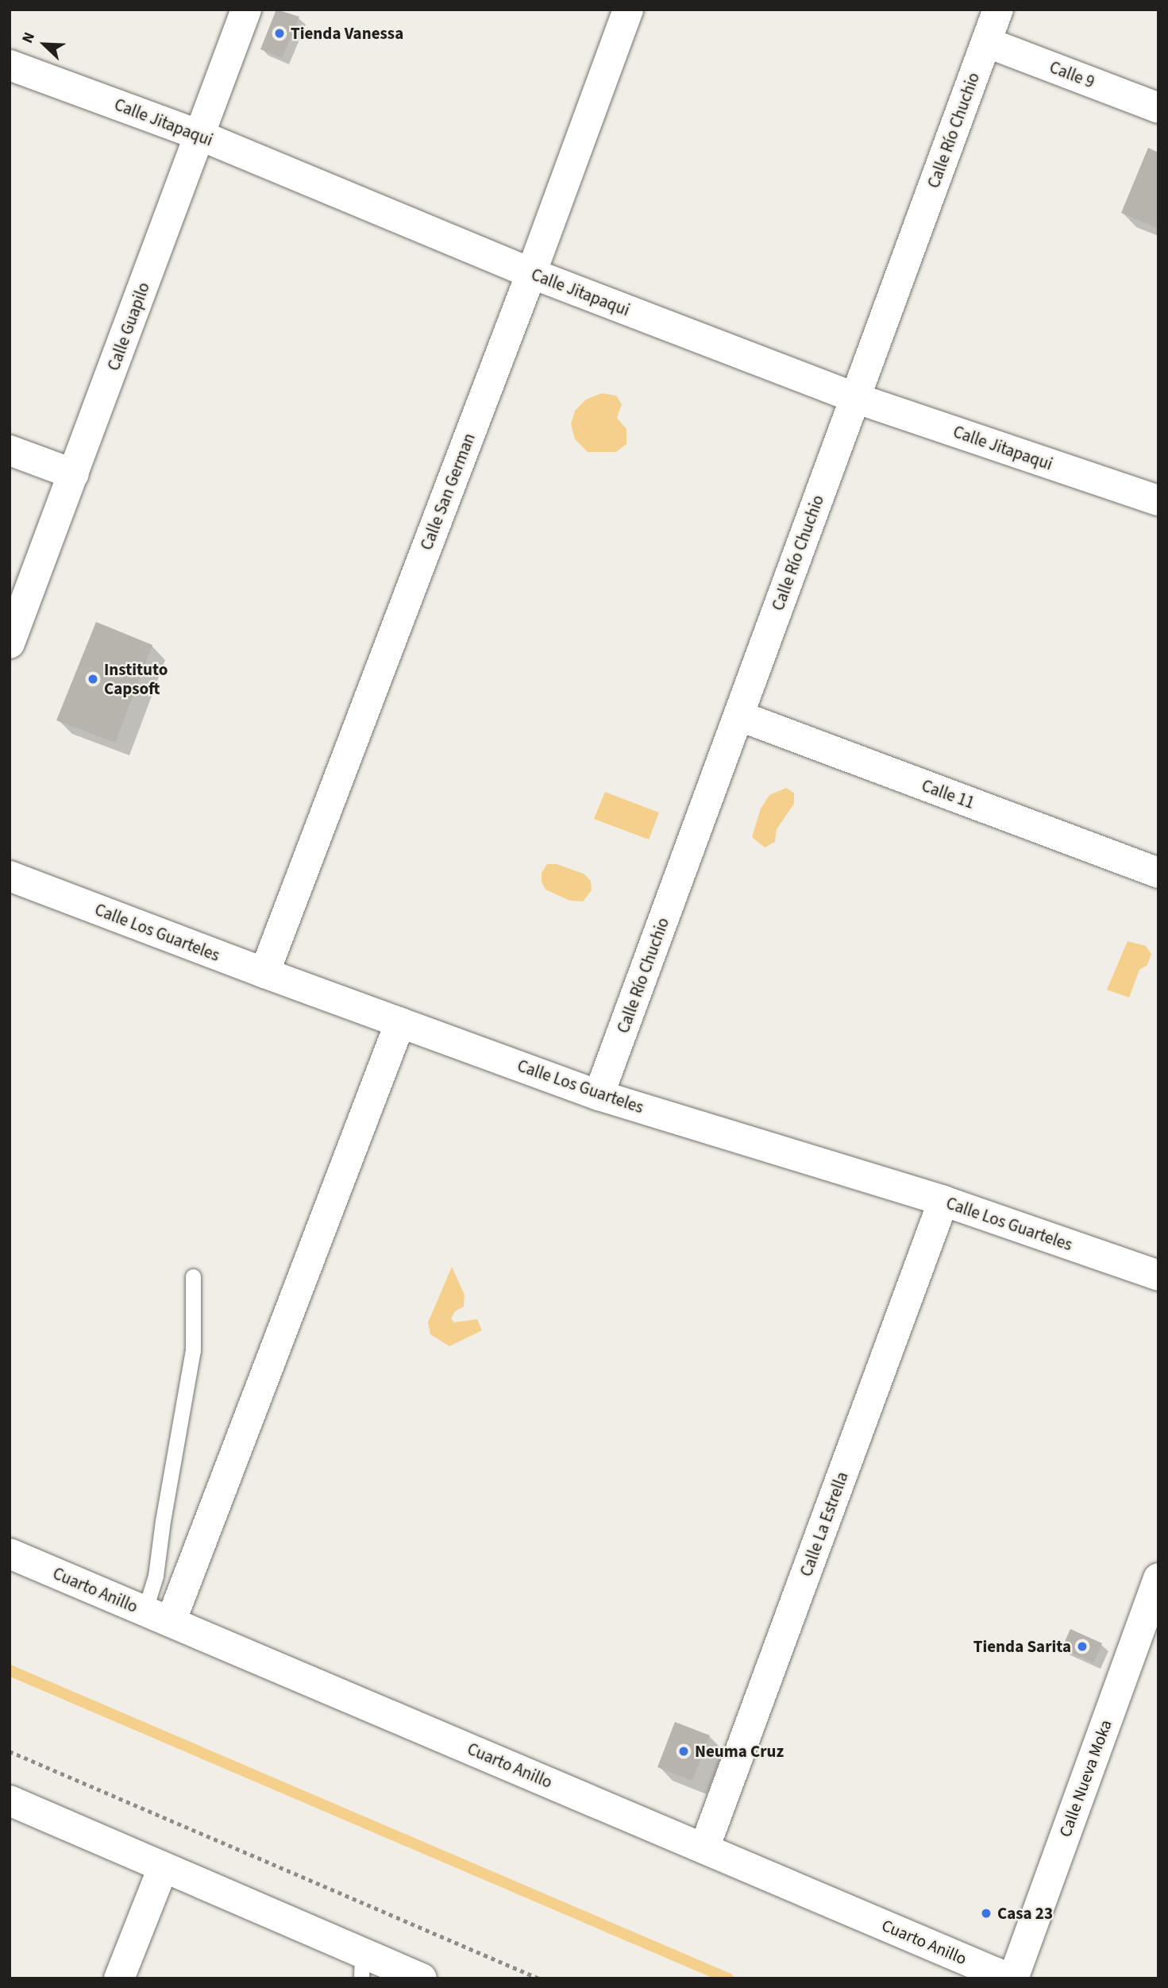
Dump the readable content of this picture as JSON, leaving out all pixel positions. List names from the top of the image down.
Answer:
{
  "streets": {
    "main road": [
      "Calle 9",
      "Calle Jitapaqui",
      "Calle Río Chuchio",
      "Calle Guapilo",
      "Calle San German",
      "Calle 11",
      "Calle Los Guarteles",
      "Calle La Estrella",
      "Cuarto Anillo",
      "Calle Nueva Moka"
    ]
  },
  "crossings": [
    ["Calle 9", "Calle Río Chuchio"],
    ["Calle Jitapaqui", "Calle Río Chuchio"],
    ["Calle Jitapaqui", "Calle Guapilo"],
    ["Calle Jitapaqui", "Calle San German"],
    ["Calle Río Chuchio", "Calle 11"],
    ["Calle Río Chuchio", "Calle Los Guarteles"],
    ["Calle San German", "Calle Los Guarteles"],
    ["Calle Los Guarteles", "Calle La Estrella"],
    ["Calle La Estrella", "Cuarto Anillo"],
    ["Cuarto Anillo", "Calle Nueva Moka"]
  ],
  "places": [
    "Tienda Vanessa",
    "Instituto Capsoft",
    "Tienda Sarita",
    "Neuma Cruz",
    "Casa 23"
  ],
  "north": "top left"
}
